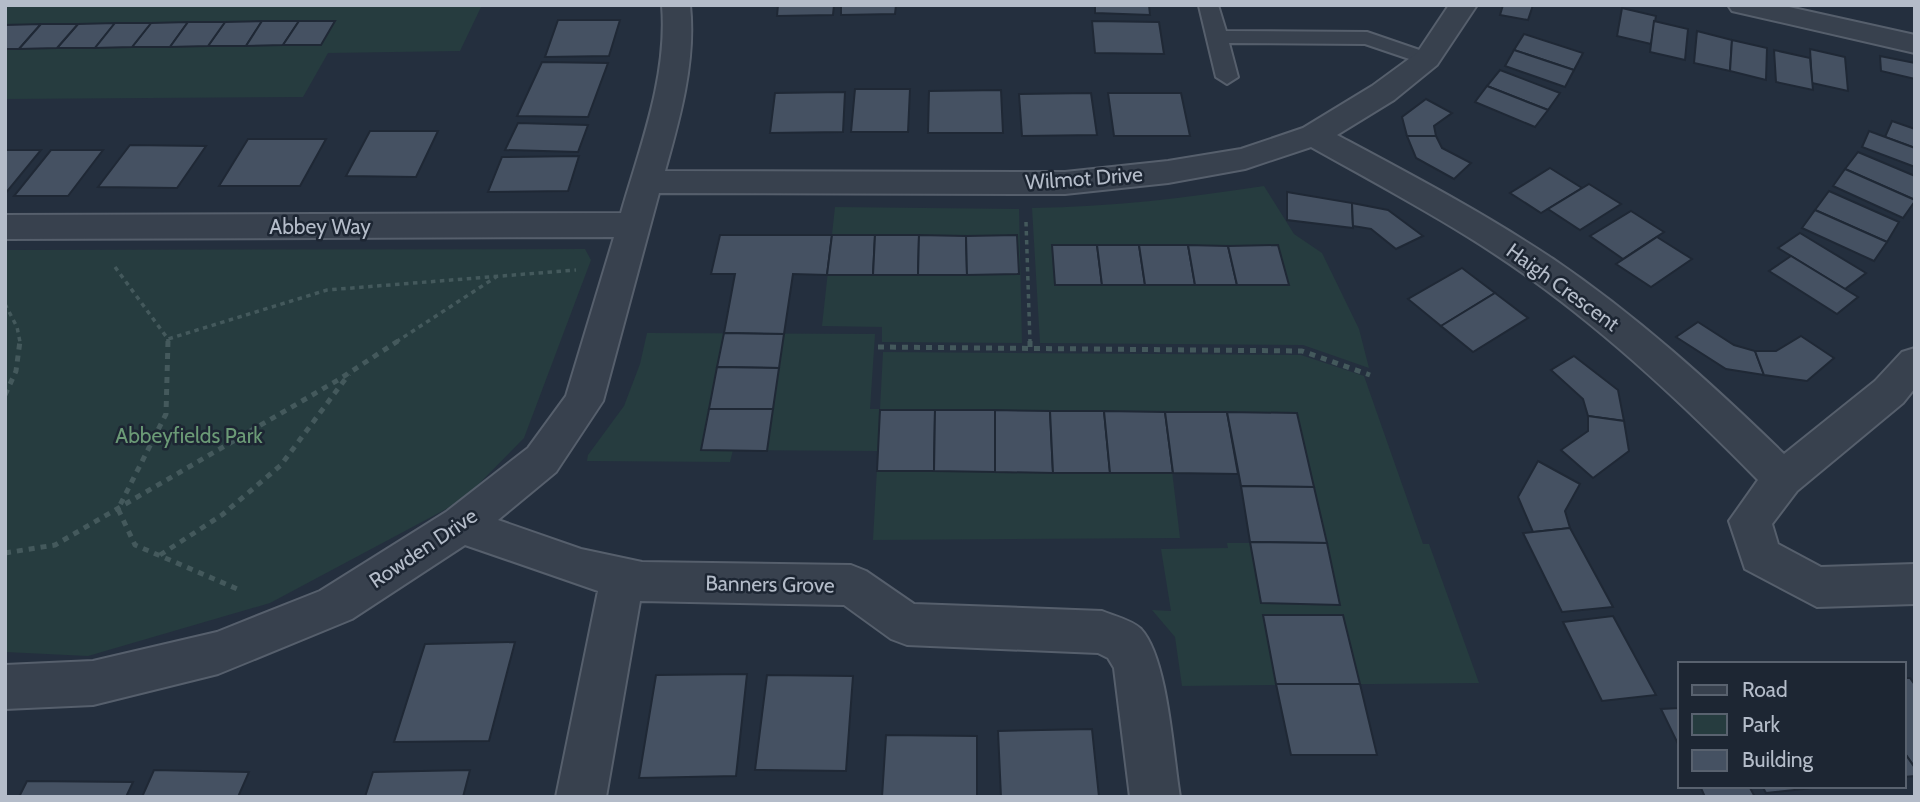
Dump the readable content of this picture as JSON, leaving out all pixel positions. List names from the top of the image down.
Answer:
{
  "streets": {
    "street": [
      "Wilmot Drive",
      "Abbey Way",
      "Haigh Crescent",
      "Rowden Drive",
      "Banners Grove"
    ]
  },
  "crossings": [
    ["Wilmot Drive", "Haigh Crescent"],
    ["Wilmot Drive", "Rowden Drive"],
    ["Abbey Way", "Rowden Drive"],
    ["Rowden Drive", "Banners Grove"]
  ],
  "parks": ["Abbeyfields Park"],
  "legend": ["Road", "Park", "Building"]
}
